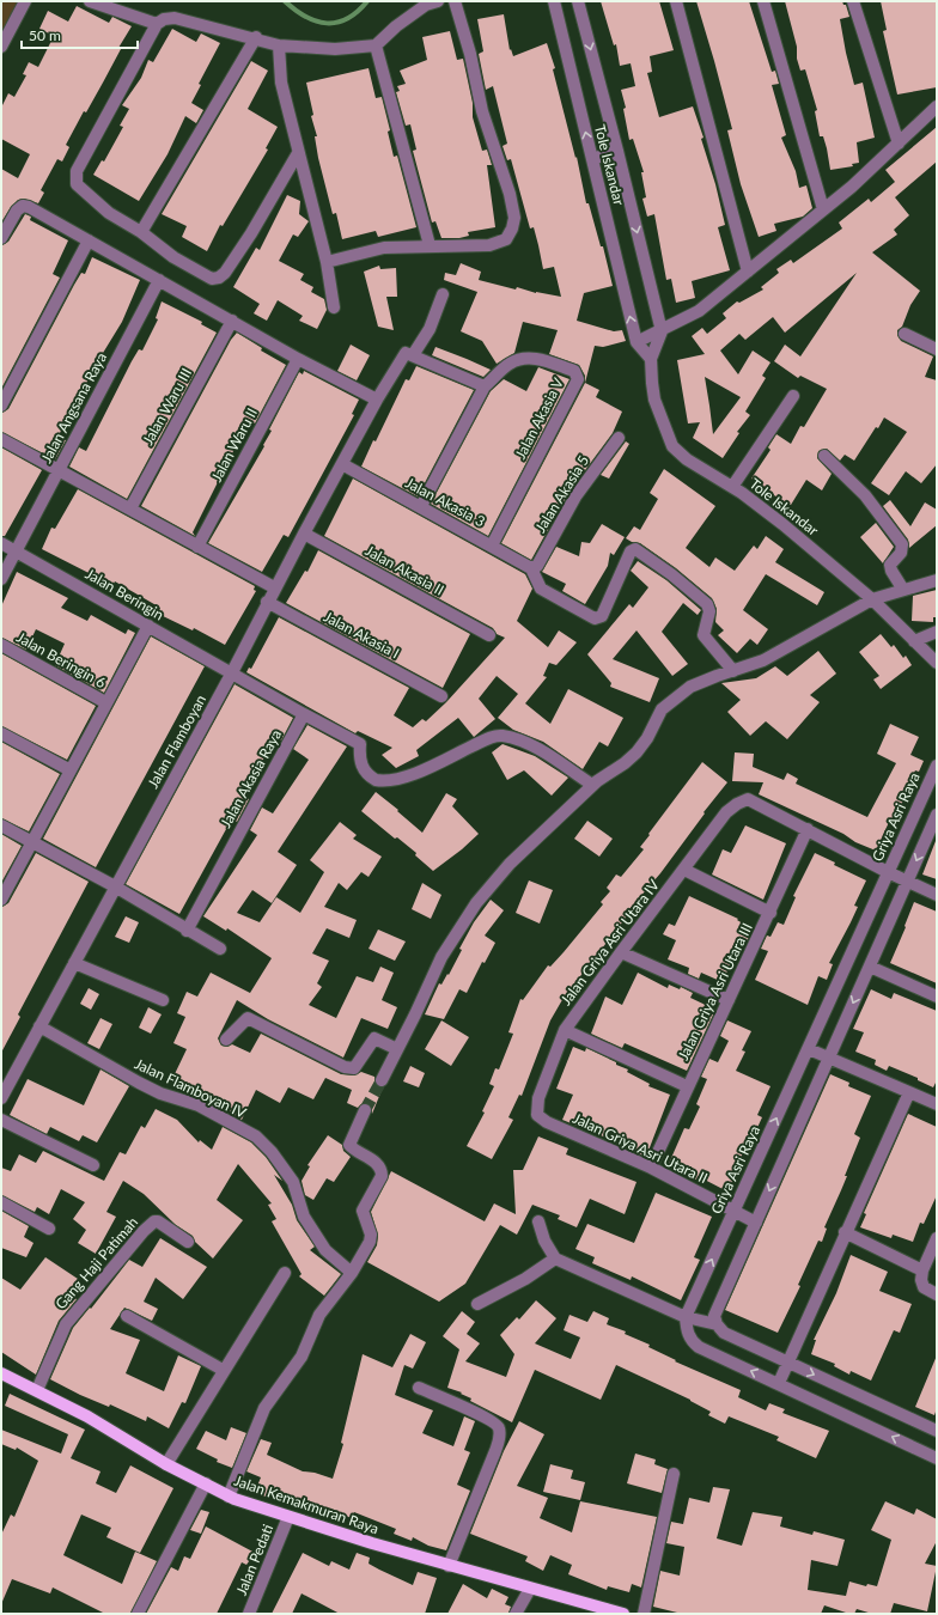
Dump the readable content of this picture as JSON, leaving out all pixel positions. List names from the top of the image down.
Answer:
{
  "streets": {
    "main road": ["Jalan Kemakmuran Raya"],
    "street": [
      "Tole Iskandar",
      "Jalan Waru III",
      "Jalan Angsana Raya",
      "Jalan Akasia V",
      "Jalan Waru II",
      "Jalan Akasia 5",
      "Jalan Akasia 3",
      "Jalan Akasia II",
      "Jalan Beringin",
      "Jalan Akasia I",
      "Jalan Beringin 6",
      "Jalan Flamboyan",
      "Jalan Akasia Raya",
      "Griya Asri Raya",
      "Jalan Griya Asri Utara IV",
      "Jalan Griya Asri Utara III",
      "Jalan Flamboyan IV",
      "Jalan Griya Asri Utara II",
      "Gang Haji Patimah",
      "Jalan Pedati"
    ]
  },
  "crossings": [
    ["Jalan Angsana Raya", "Jalan Beringin"],
    ["Jalan Akasia V", "Jalan Akasia 3"],
    ["Jalan Akasia 5", "Jalan Akasia 3"],
    ["Jalan Akasia 3", "Jalan Flamboyan"],
    ["Jalan Akasia II", "Jalan Flamboyan"],
    ["Jalan Beringin", "Jalan Flamboyan"],
    ["Jalan Akasia I", "Jalan Flamboyan"],
    ["Jalan Flamboyan", "Jalan Flamboyan IV"],
    ["Griya Asri Raya", "Jalan Griya Asri Utara II"],
    ["Jalan Griya Asri Utara IV", "Jalan Griya Asri Utara III"],
    ["Jalan Griya Asri Utara IV", "Jalan Griya Asri Utara II"],
    ["Jalan Griya Asri Utara III", "Jalan Griya Asri Utara II"],
    ["Gang Haji Patimah", "Jalan Kemakmuran Raya"],
    ["Jalan Kemakmuran Raya", "Jalan Pedati"]
  ],
  "scale_bar": "50 m"
}
